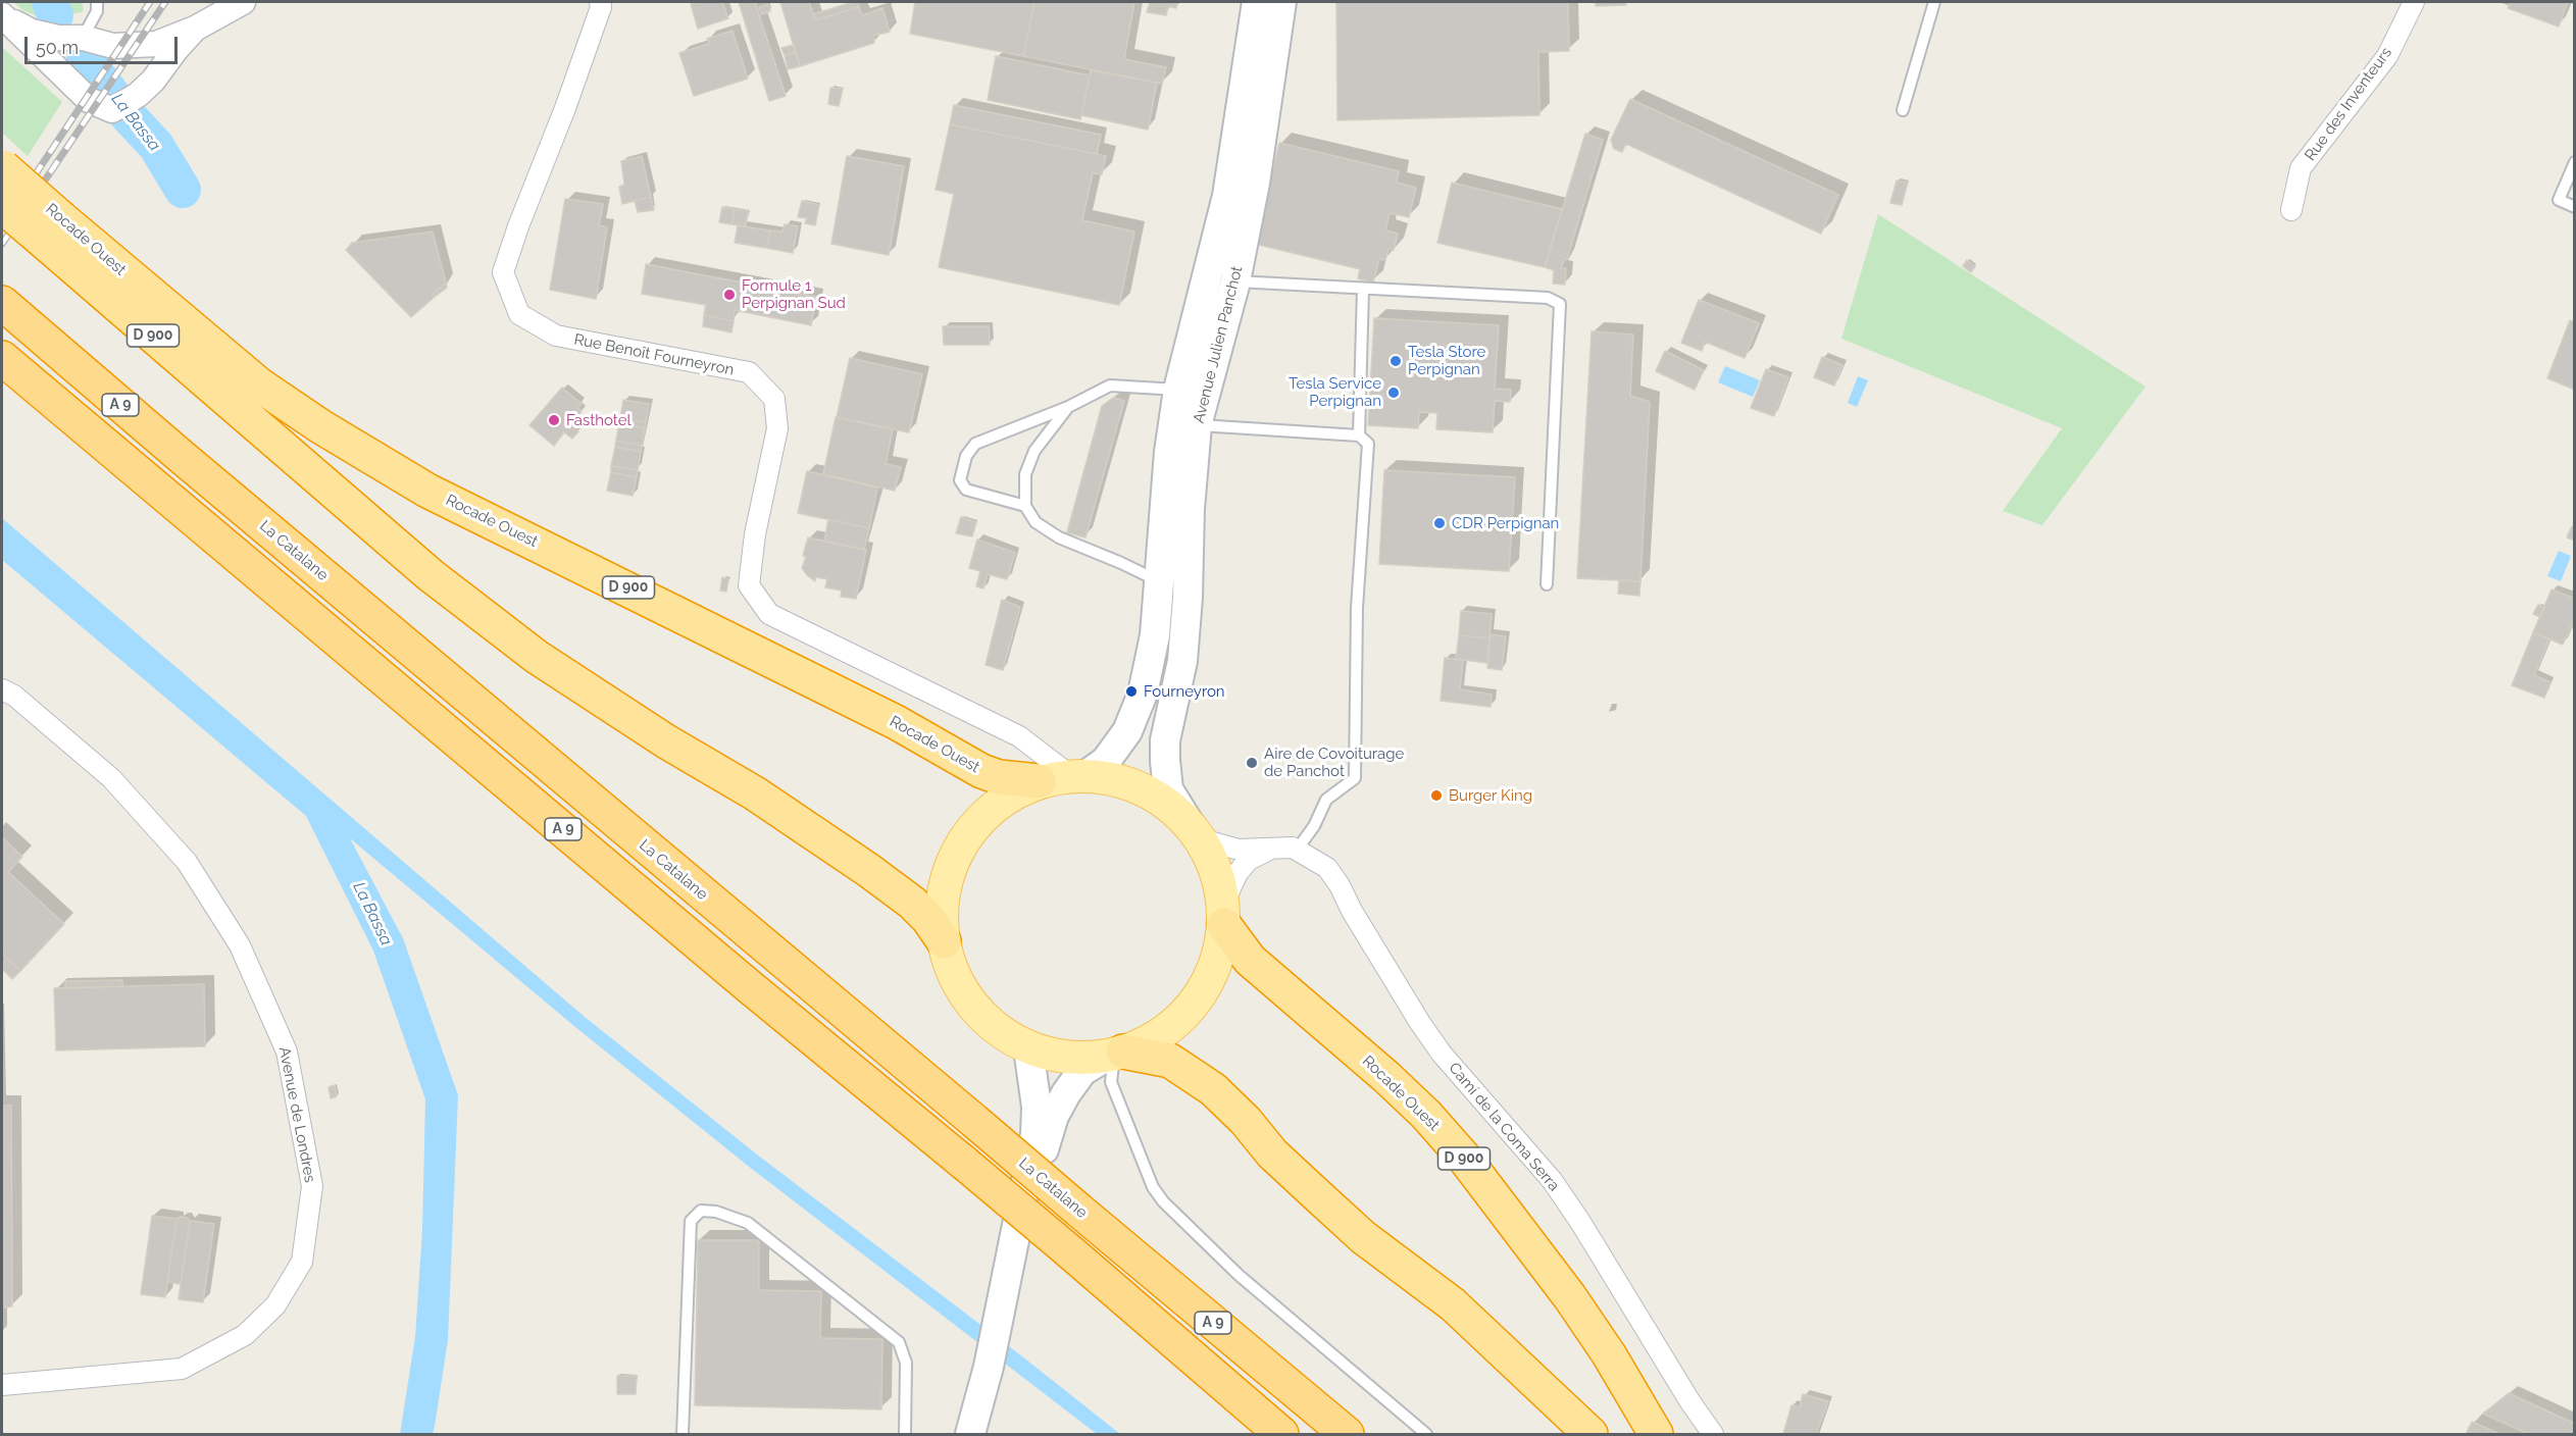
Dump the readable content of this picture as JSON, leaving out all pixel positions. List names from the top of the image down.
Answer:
{
  "streets": {
    "highway": [
      "Rocade Ouest",
      "D 900",
      "A 9",
      "La Catalane"
    ],
    "main road": ["Avenue Julien Panchot"],
    "street": [
      "Rue des Inventeurs",
      "Rue Benoît Fourneyron",
      "Avenue de Londres",
      "Camí de la Coma Serra"
    ]
  },
  "crossings": [
    ["Rocade Ouest", "Avenue Julien Panchot"],
    ["Rocade Ouest", "Rue Benoît Fourneyron"],
    ["Avenue Julien Panchot", "Rue Benoît Fourneyron"],
    ["Avenue Julien Panchot", "Camí de la Coma Serra"]
  ],
  "water": ["La Bassa"],
  "places": [
    "Formule 1 Perpignan Sud",
    "Tesla Store Perpignan",
    "Tesla Service Perpignan",
    "Fasthotel",
    "CDR Perpignan",
    "Fourneyron",
    "Aire de Covoiturage de Panchot",
    "Burger King"
  ],
  "scale_bar": "50 m"
}
